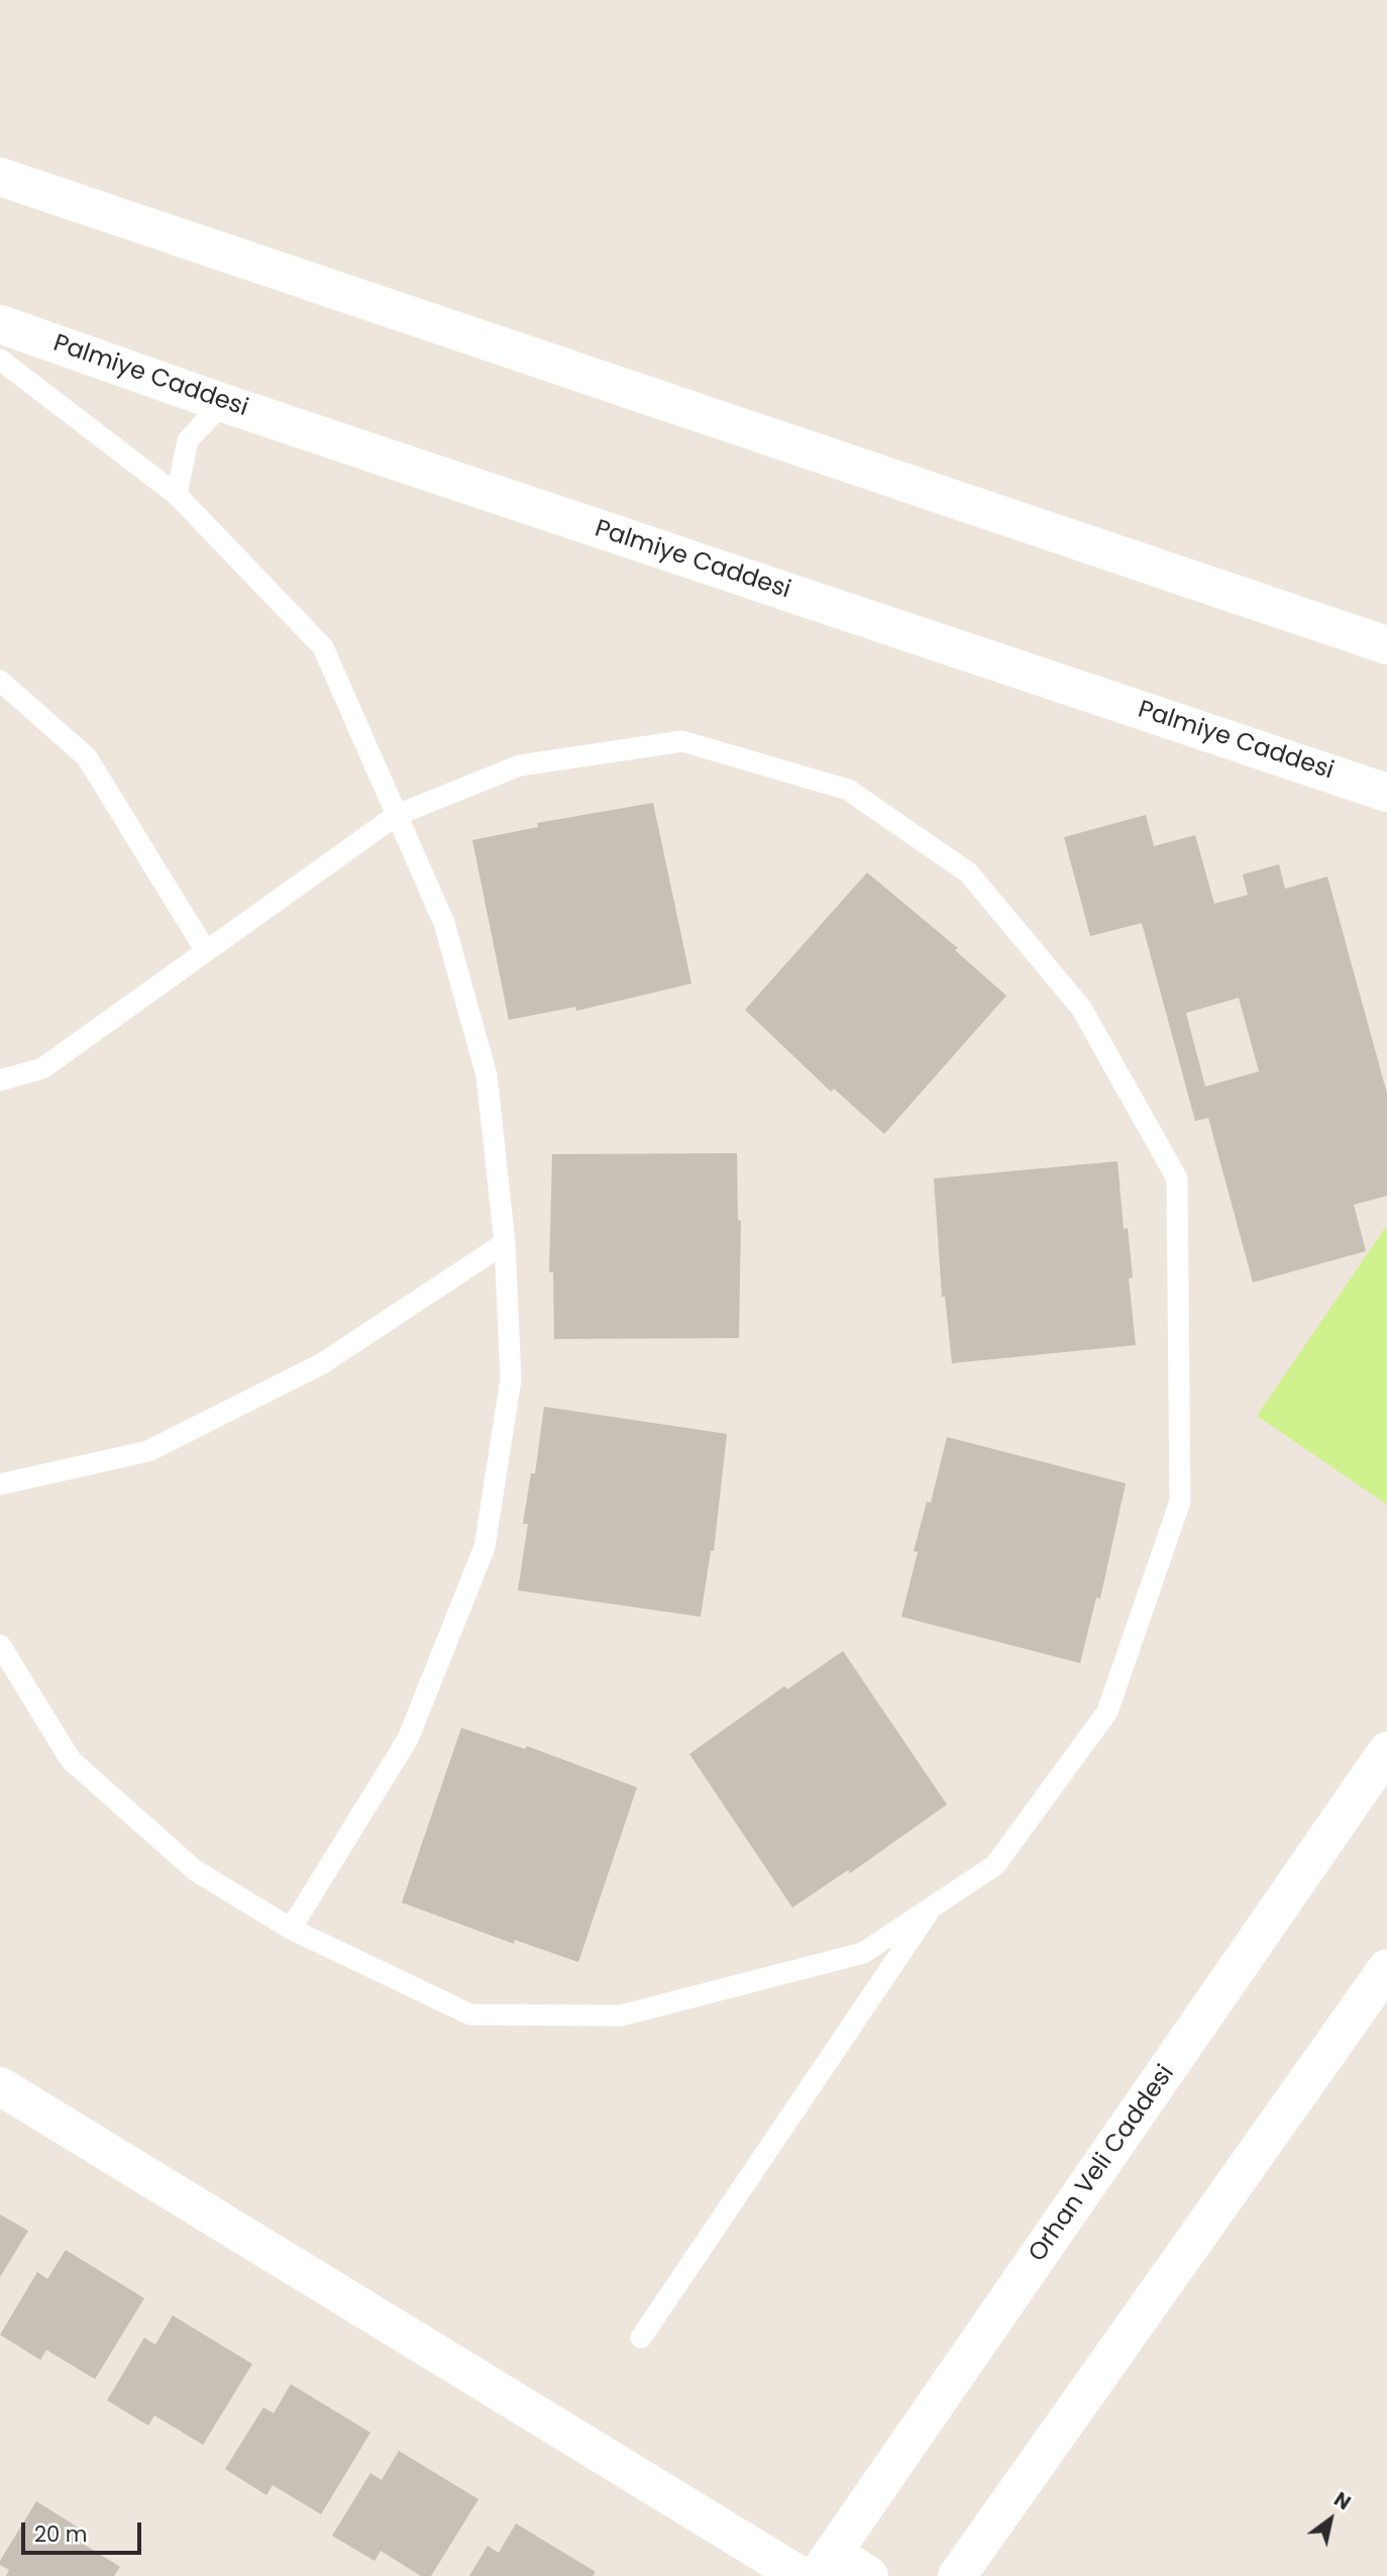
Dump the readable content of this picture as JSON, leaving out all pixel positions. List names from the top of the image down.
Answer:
{
  "streets": {
    "street": ["Palmiye Caddesi", "Orhan Veli Caddesi"]
  },
  "scale_bar": "20 m",
  "north": "top right"
}
